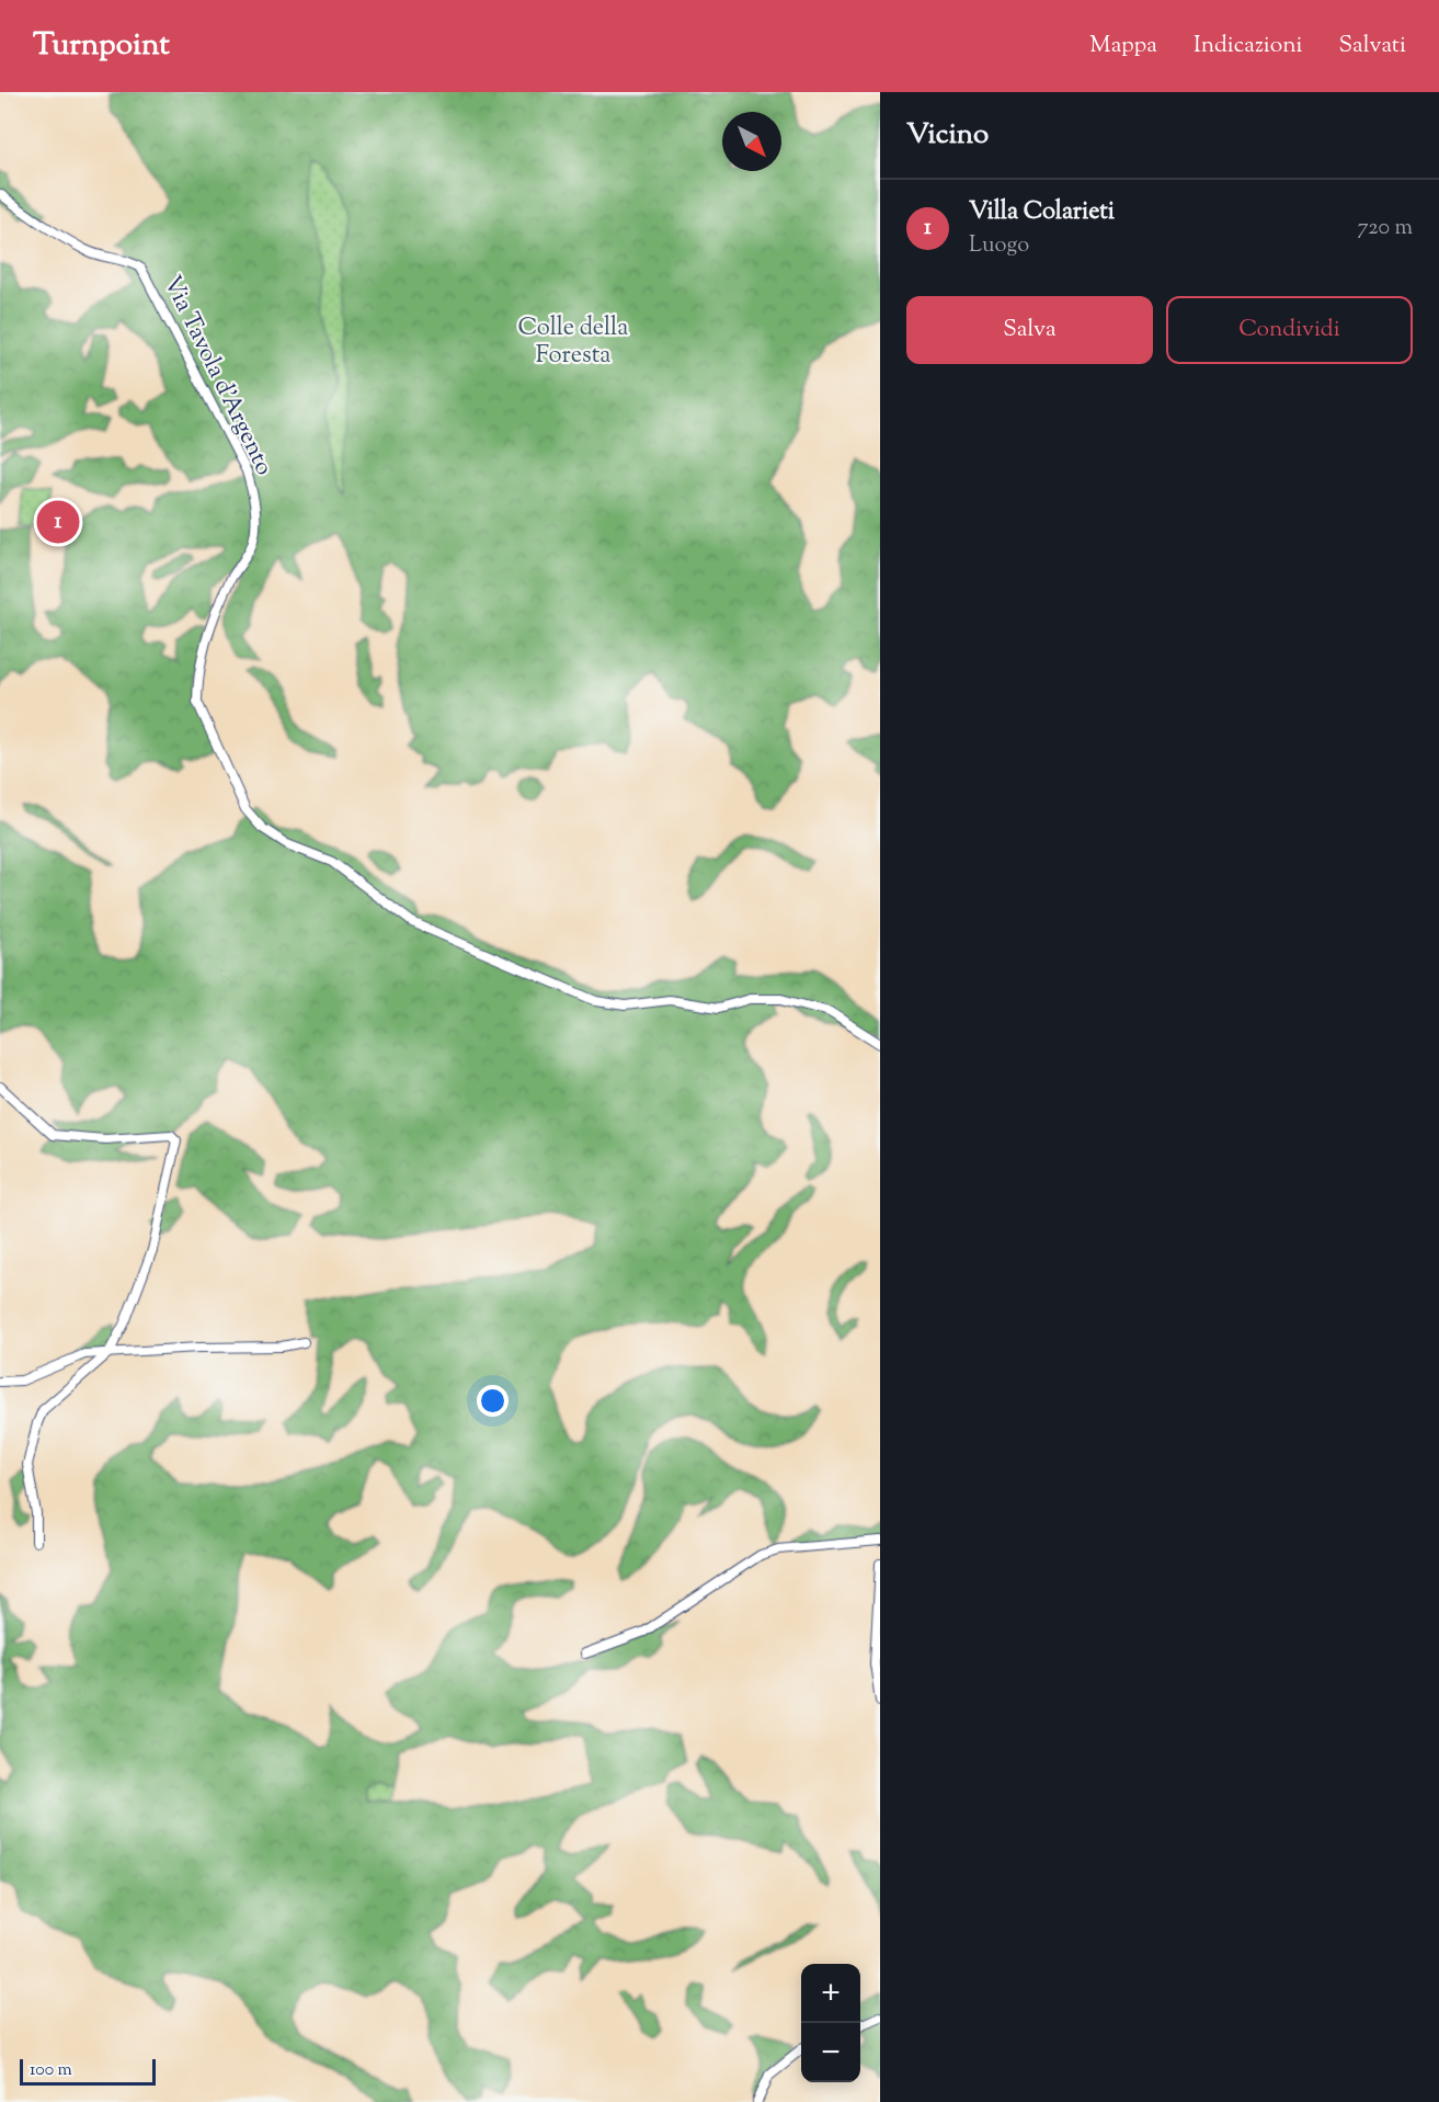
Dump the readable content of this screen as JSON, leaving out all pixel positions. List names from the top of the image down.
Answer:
{
  "streets": {
    "street": ["Via Tavola d'Argento"]
  },
  "parks": ["Colle della Foresta"],
  "scale_bar": "100 m",
  "north": "bottom right",
  "page": {
    "header": "Turnpoint",
    "nav": ["Mappa", "Indicazioni", "Salvati"],
    "heading": "Vicino",
    "list": [
      {
        "mark": "1",
        "name": "Villa Colarieti",
        "note": "Luogo",
        "value": "720 m"
      }
    ],
    "buttons": ["Salva", "Condividi"],
    "pins": "1",
    "map_buttons": ["+", "−"],
    "scale": "100 m"
  }
}
